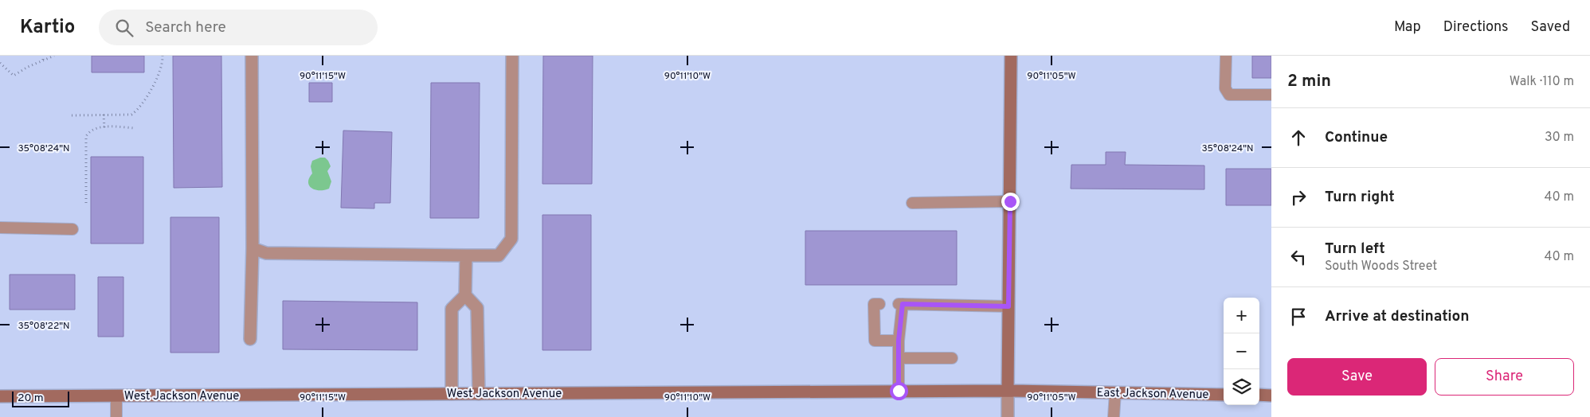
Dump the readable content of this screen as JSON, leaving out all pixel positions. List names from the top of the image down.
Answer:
{
  "streets": {
    "street": ["West Jackson Avenue", "East Jackson Avenue"]
  },
  "crossings": [
    ["West Jackson Avenue", "East Jackson Avenue"]
  ],
  "scale_bar": "20 m",
  "page": {
    "header": "Kartio",
    "search": "Search here",
    "nav": ["Map", "Directions", "Saved"],
    "heading": ["2 min", "Walk · 110 m"],
    "list": [
      ["Continue", "30 m"],
      ["Turn right", "40 m"],
      ["Turn left", "South Woods Street", "40 m"],
      "Arrive at destination"
    ],
    "map_buttons": ["+", "−"],
    "buttons": ["Save", "Share"],
    "scale": "20 m"
  },
  "coordinates": [
    "90°11'15\"W",
    "90°11'10\"W",
    "90°11'05\"W",
    "35°08'24\"N",
    "35°08'22\"N"
  ]
}
